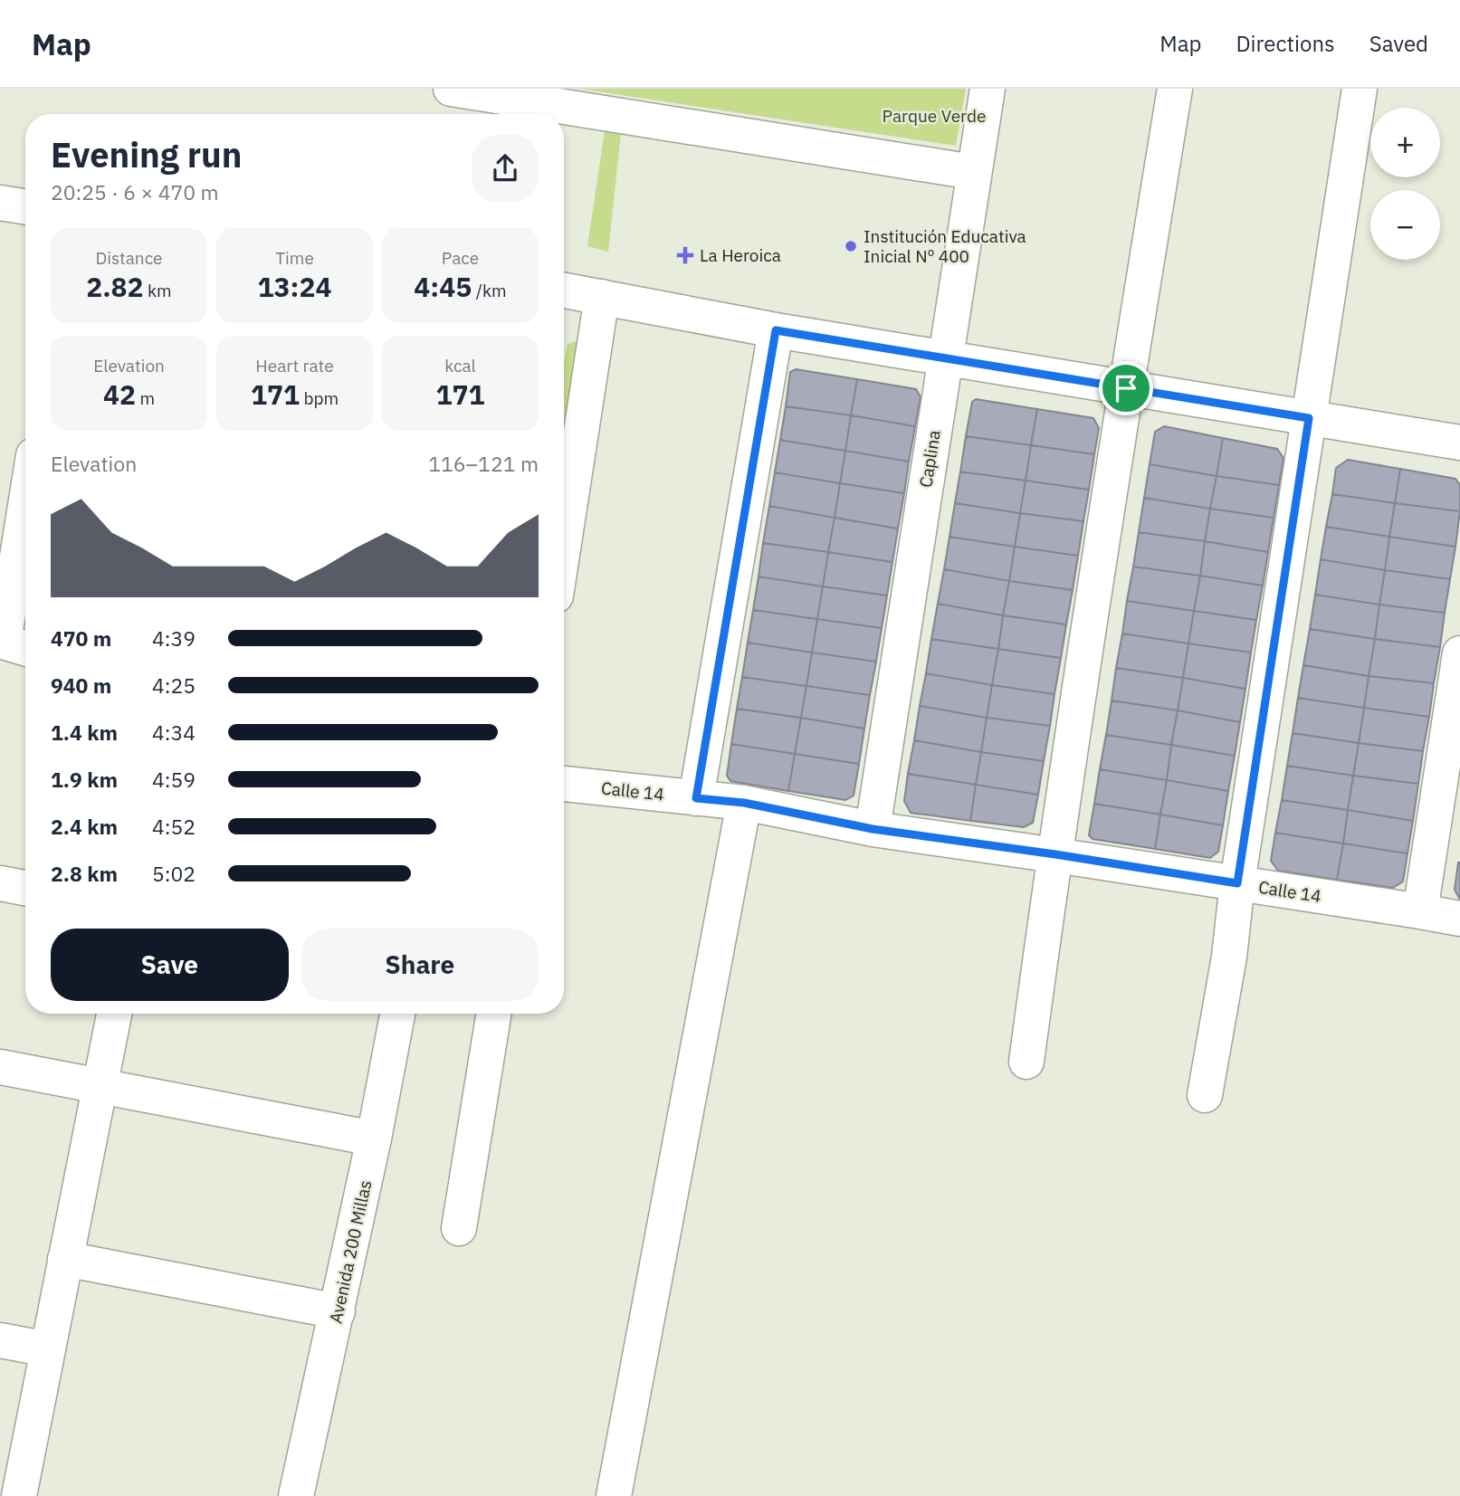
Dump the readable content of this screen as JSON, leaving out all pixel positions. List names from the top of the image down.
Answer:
{
  "streets": {
    "street": ["Caplina", "Calle 14", "Avenida 200 Millas"]
  },
  "crossings": [
    ["Caplina", "Calle 14"]
  ],
  "parks": ["Parque Verde"],
  "places": {
    "other": ["Institución Educativa Inicial Nº 400"],
    "health": ["La Heroica"]
  },
  "page": {
    "header": "Map",
    "nav": ["Map", "Directions", "Saved"],
    "map_buttons": ["+", "−"],
    "heading": ["Evening run", "20:25 · 6 × 470 m"],
    "stats": [
      ["Distance", "2.82 km"],
      ["Time", "13:24"],
      ["Pace", "4:45 /km"],
      ["Elevation", "42 m"],
      ["Heart rate", "171 bpm"],
      ["kcal", "171"]
    ],
    "chart": ["Elevation", "116–121 m"],
    "list": [
      {
        "name": "470 m",
        "note": "4:39"
      },
      {
        "name": "940 m",
        "note": "4:25"
      },
      {
        "name": "1.4 km",
        "note": "4:34"
      },
      {
        "name": "1.9 km",
        "note": "4:59"
      },
      {
        "name": "2.4 km",
        "note": "4:52"
      },
      {
        "name": "2.8 km",
        "note": "5:02"
      }
    ],
    "buttons": ["Save", "Share"]
  }
}
